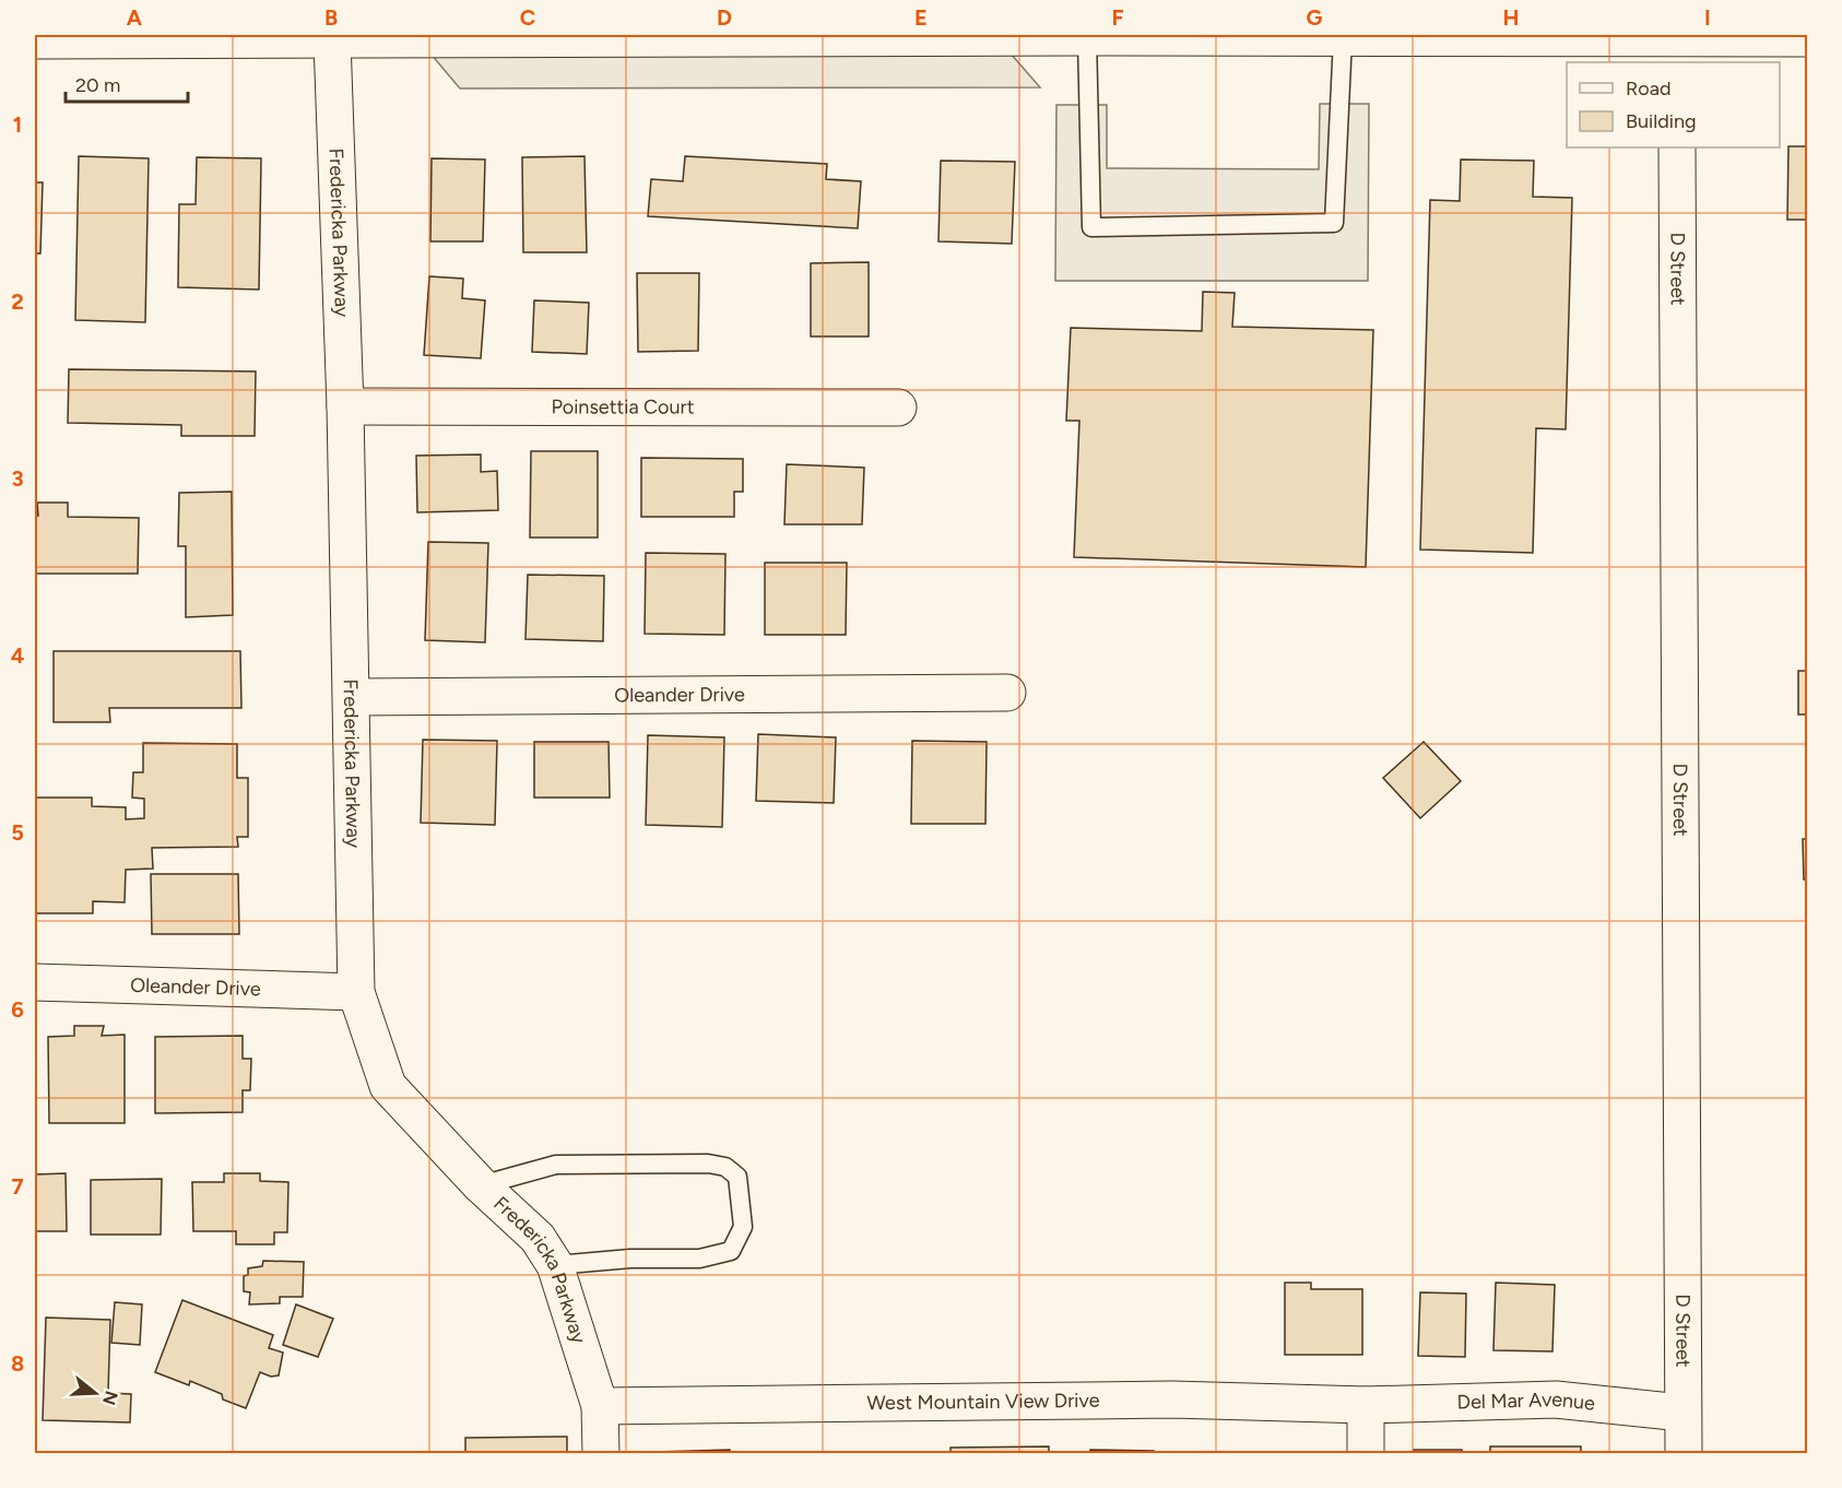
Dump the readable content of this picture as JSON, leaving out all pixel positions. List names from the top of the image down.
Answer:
{
  "streets": {
    "street": [
      "Fredericka Parkway",
      "D Street",
      "Poinsettia Court",
      "Oleander Drive",
      "West Mountain View Drive",
      "Del Mar Avenue"
    ]
  },
  "crossings": [
    ["Fredericka Parkway", "Poinsettia Court"],
    ["Fredericka Parkway", "Oleander Drive"],
    ["Fredericka Parkway", "West Mountain View Drive"],
    ["D Street", "Del Mar Avenue"],
    ["West Mountain View Drive", "Del Mar Avenue"]
  ],
  "legend": ["Road", "Building"],
  "scale_bar": "20 m",
  "north": "right",
  "grid": {
    "columns": [
      "A",
      "B",
      "C",
      "D",
      "E",
      "F",
      "G",
      "H",
      "I"
    ],
    "rows": [
      "1",
      "2",
      "3",
      "4",
      "5",
      "6",
      "7",
      "8"
    ]
  }
}
